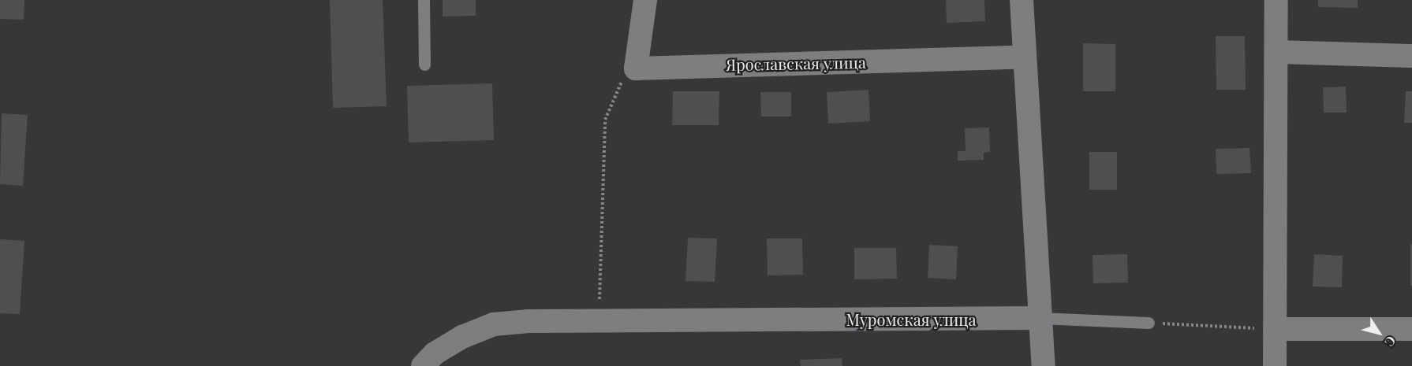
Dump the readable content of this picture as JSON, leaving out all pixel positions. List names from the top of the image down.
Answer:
{
  "streets": {
    "street": ["Ярославская улица", "Муромская улица"]
  },
  "north": "bottom right"
}
